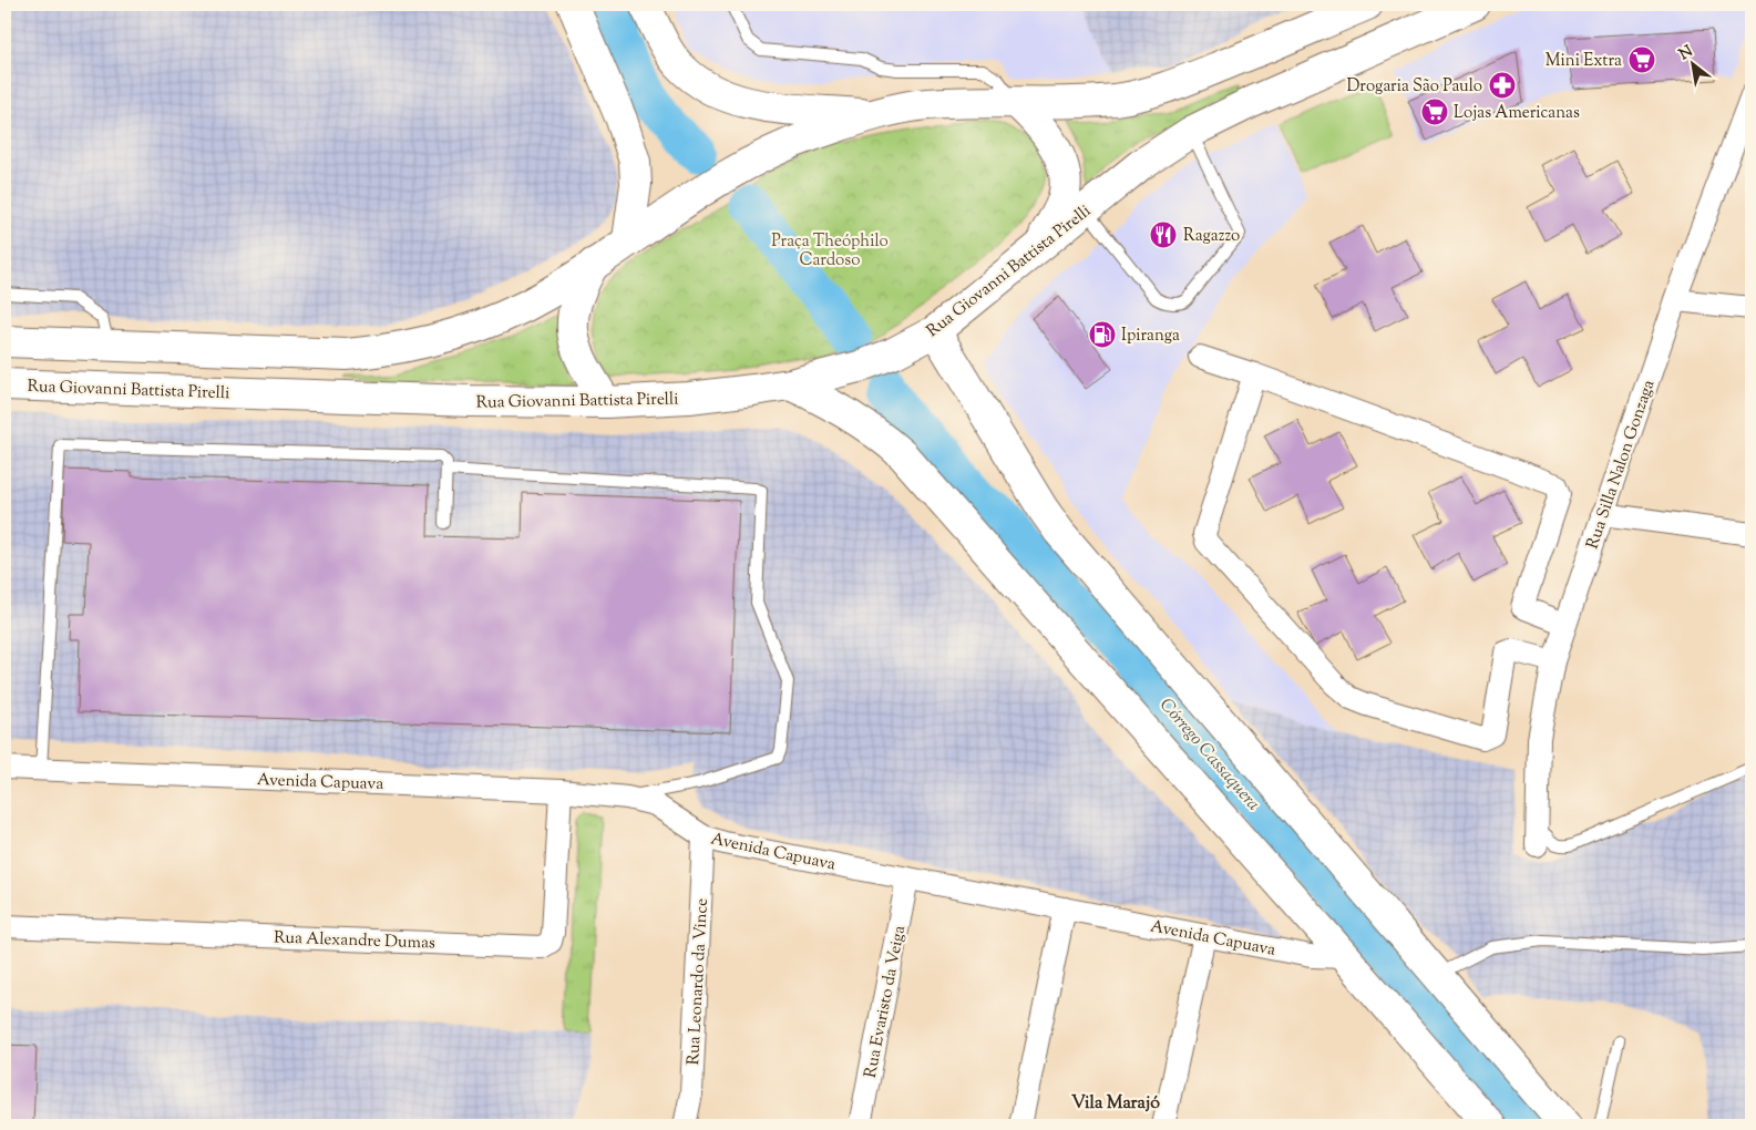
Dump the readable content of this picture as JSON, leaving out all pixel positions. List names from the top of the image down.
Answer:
{
  "streets": {
    "main road": ["Rua Giovanni Battista Pirelli"],
    "street": [
      "Rua Silla Nalon Gonzaga",
      "Avenida Capuava",
      "Rua Alexandre Dumas",
      "Rua Leonardo da Vince",
      "Rua Evaristo da Veiga"
    ]
  },
  "crossings": [
    ["Avenida Capuava", "Rua Alexandre Dumas"],
    ["Avenida Capuava", "Rua Leonardo da Vince"],
    ["Avenida Capuava", "Rua Evaristo da Veiga"]
  ],
  "districts": ["Vila Marajó"],
  "water": ["Córrego Cassaquera"],
  "parks": ["Praça Theóphilo Cardoso"],
  "places": {
    "supermarket": ["Mini Extra", "Lojas Americanas"],
    "pharmacy": ["Drogaria São Paulo"],
    "restaurant": ["Ragazzo"],
    "fuel station": ["Ipiranga"]
  },
  "north": "top left"
}
